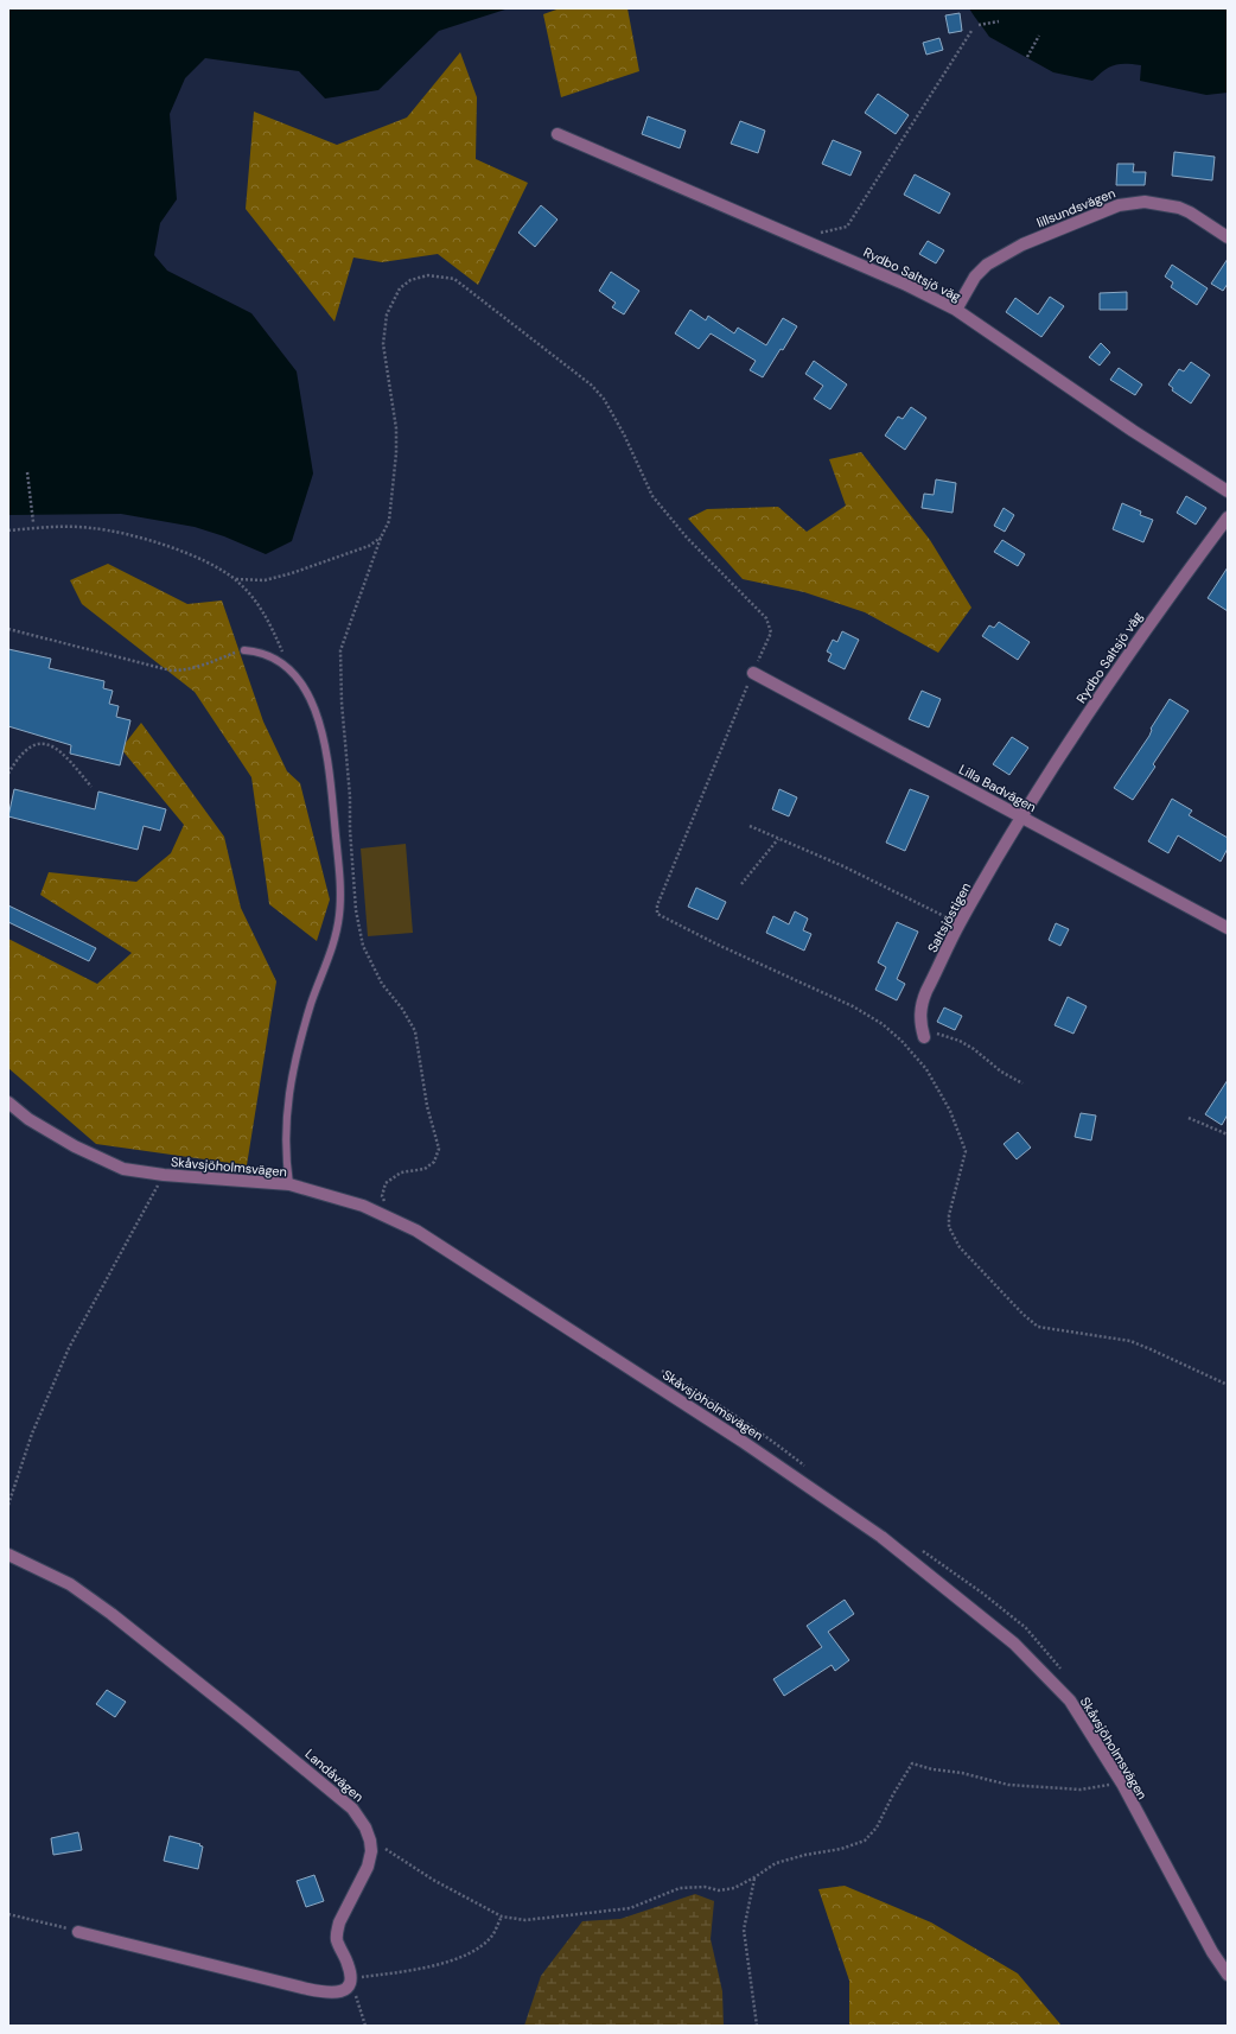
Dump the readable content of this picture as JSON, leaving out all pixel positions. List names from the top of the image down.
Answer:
{
  "streets": {
    "street": [
      "lillsundsvägen",
      "Rydbo Saltsjö väg",
      "Lilla Badvägen",
      "Saltsjöstigen",
      "Skåvsjöholmsvägen",
      "Landåvägen"
    ]
  },
  "crossings": [
    ["lillsundsvägen", "Rydbo Saltsjö väg"],
    ["Rydbo Saltsjö väg", "Lilla Badvägen"],
    ["Rydbo Saltsjö väg", "Saltsjöstigen"],
    ["Lilla Badvägen", "Saltsjöstigen"]
  ]
}
